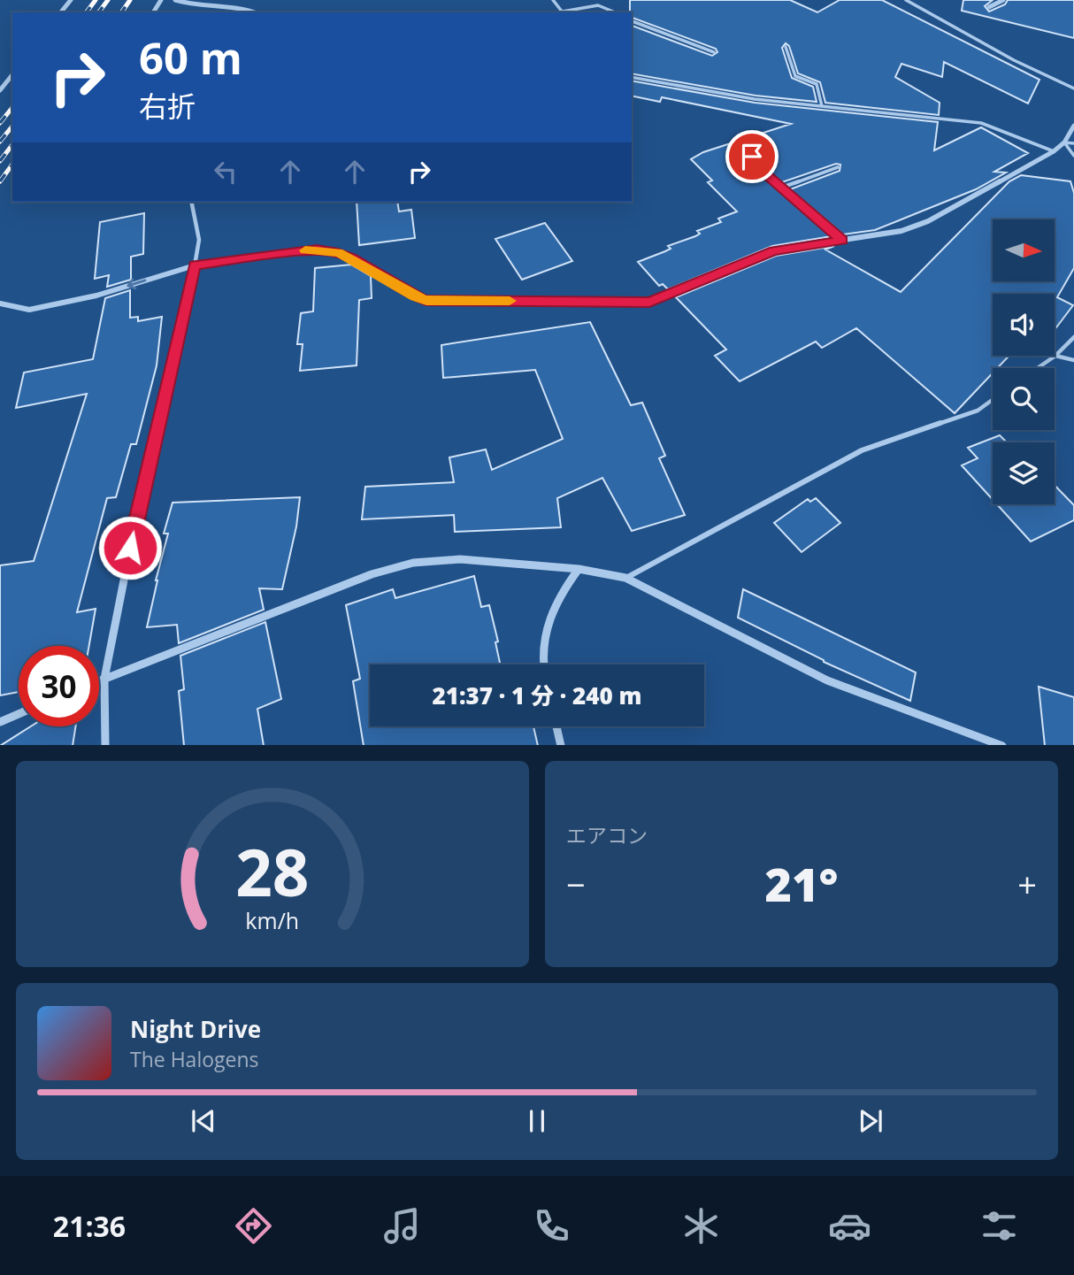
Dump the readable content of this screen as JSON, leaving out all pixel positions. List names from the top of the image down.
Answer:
{
  "north": "right",
  "page": {
    "turn": ["60 m", "右折"],
    "limit": "30",
    "trip": "21:37 · 1 分 · 240 m",
    "tile": "エアコン",
    "heat": ["−", "21°", "+"],
    "song": ["Night Drive", "The Halogens"],
    "tabs": "21:36",
    "gauge": ["28", "km/h"]
  }
}
